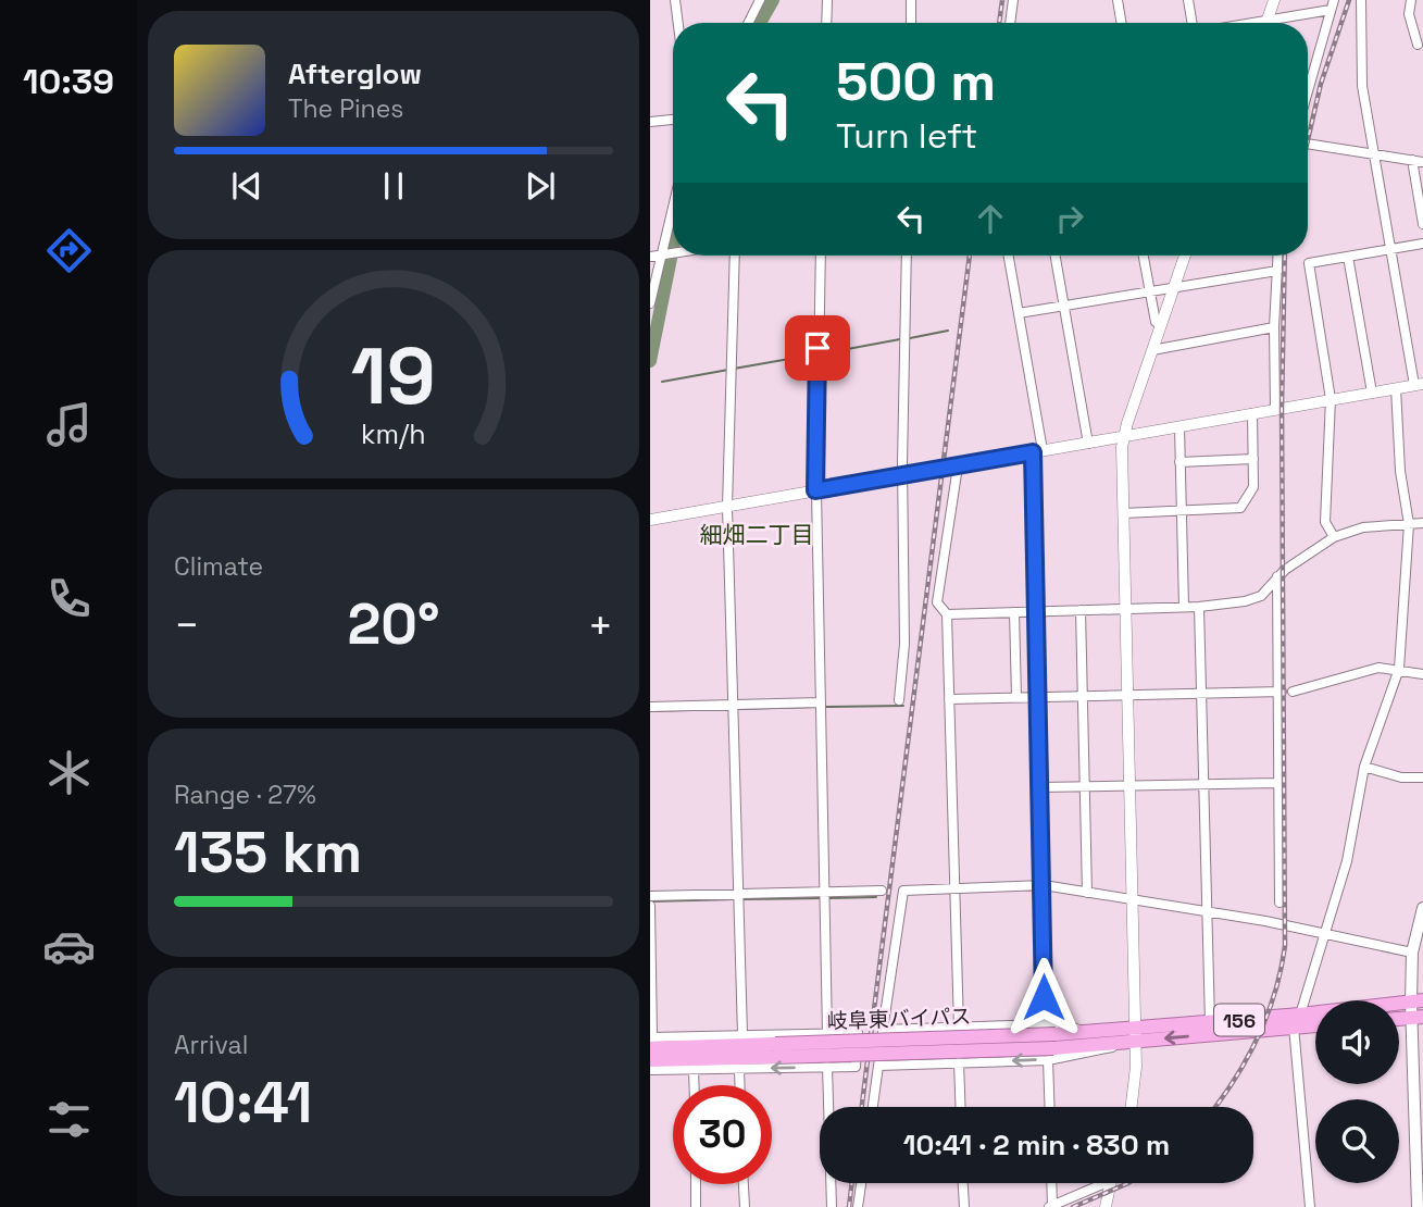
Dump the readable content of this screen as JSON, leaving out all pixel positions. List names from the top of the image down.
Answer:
{
  "streets": {
    "highway": ["岐阜東バイパス", "156"]
  },
  "districts": ["細畑二丁目"],
  "page": {
    "tabs": "10:39",
    "turn": ["500 m", "Turn left"],
    "song": ["Afterglow", "The Pines"],
    "tile": [
      "Climate",
      ["Range · 27%", "135 km"],
      ["Arrival", "10:41"]
    ],
    "heat": ["−", "20°", "+"],
    "limit": "30",
    "trip": "10:41 · 2 min · 830 m",
    "gauge": ["19", "km/h"]
  }
}
